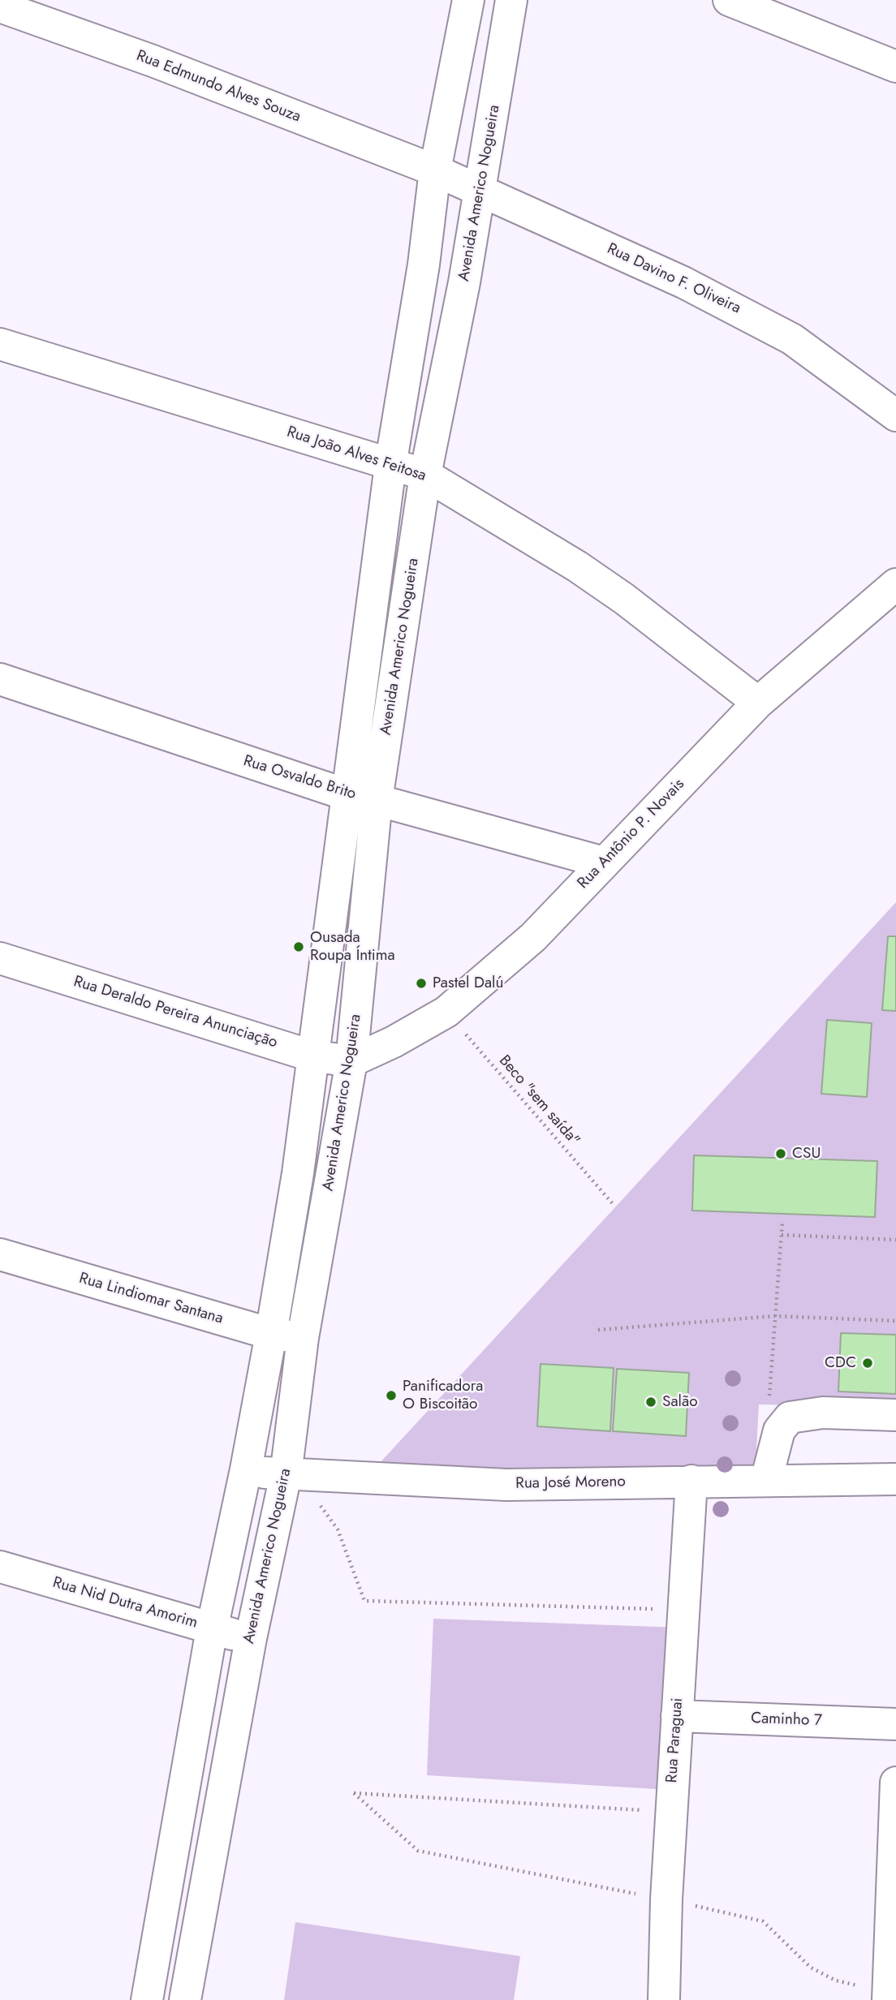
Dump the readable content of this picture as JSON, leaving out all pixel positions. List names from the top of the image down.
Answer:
{
  "streets": {
    "street": [
      "Rua Edmundo Alves Souza",
      "Avenida Americo Nogueira",
      "Rua Davino F. Oliveira",
      "Rua João Alves Feitosa",
      "Rua Osvaldo Brito",
      "Rua Antônio P. Novais",
      "Rua Deraldo Pereira Anunciação",
      "Rua Lindiomar Santana",
      "Rua José Moreno",
      "Rua Nid Dutra Amorim",
      "Caminho 7",
      "Rua Paraguai"
    ],
    "path": ["Beco \"sem saída\""]
  },
  "crossings": [
    ["Rua Edmundo Alves Souza", "Avenida Americo Nogueira"],
    ["Rua Edmundo Alves Souza", "Rua Davino F. Oliveira"],
    ["Avenida Americo Nogueira", "Rua Davino F. Oliveira"],
    ["Avenida Americo Nogueira", "Rua João Alves Feitosa"],
    ["Avenida Americo Nogueira", "Rua Osvaldo Brito"],
    ["Avenida Americo Nogueira", "Rua Antônio P. Novais"],
    ["Avenida Americo Nogueira", "Rua Deraldo Pereira Anunciação"],
    ["Avenida Americo Nogueira", "Rua Lindiomar Santana"],
    ["Avenida Americo Nogueira", "Rua José Moreno"],
    ["Avenida Americo Nogueira", "Rua Nid Dutra Amorim"],
    ["Rua João Alves Feitosa", "Rua Antônio P. Novais"],
    ["Rua Osvaldo Brito", "Rua Antônio P. Novais"],
    ["Rua Antônio P. Novais", "Rua Deraldo Pereira Anunciação"],
    ["Rua Antônio P. Novais", "Beco \"sem saída\""],
    ["Rua José Moreno", "Rua Paraguai"],
    ["Caminho 7", "Rua Paraguai"]
  ],
  "places": [
    "Ousada Roupa Íntima",
    "Pastel Dalú",
    "CSU",
    "CDC",
    "Panificadora O Biscoitão",
    "Salão"
  ]
}
